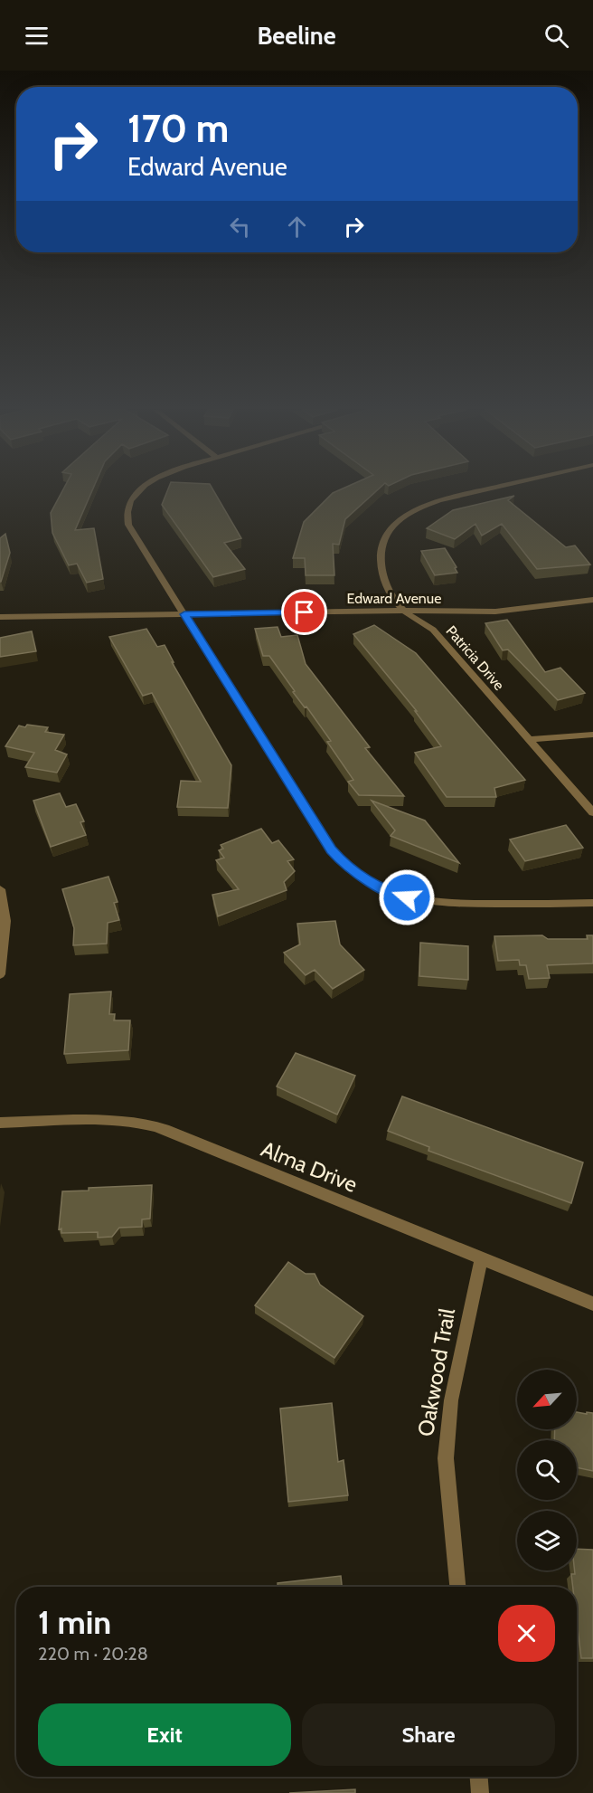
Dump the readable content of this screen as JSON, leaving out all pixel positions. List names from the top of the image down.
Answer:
{
  "streets": {
    "street": [
      "Edward Avenue",
      "Patricia Drive",
      "Alma Drive",
      "Oakwood Trail"
    ]
  },
  "crossings": [
    ["Edward Avenue", "Patricia Drive"],
    ["Alma Drive", "Oakwood Trail"]
  ],
  "north": "bottom left",
  "page": {
    "header": "Beeline",
    "turn": ["170 m", "Edward Avenue"],
    "heading": ["1 min", "220 m · 20:28"],
    "buttons": ["Exit", "Share"]
  }
}
